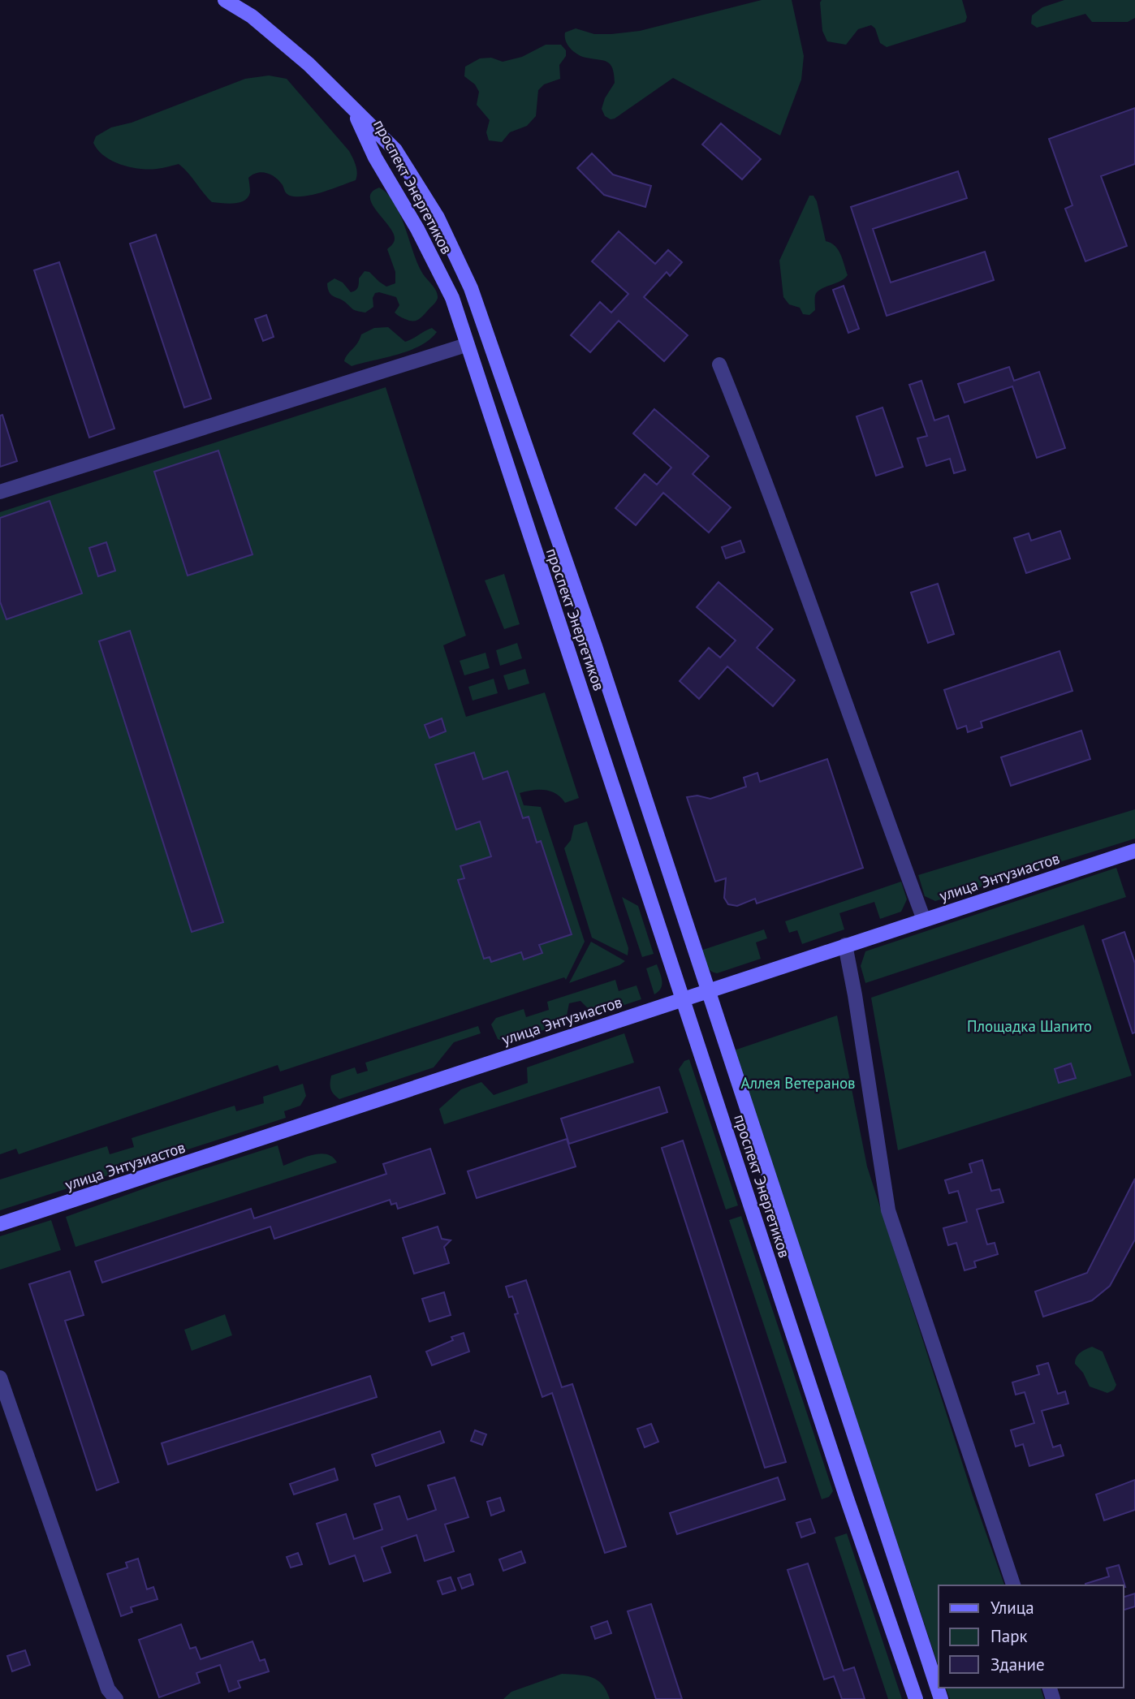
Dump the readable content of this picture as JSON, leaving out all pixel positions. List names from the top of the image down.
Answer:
{
  "streets": {
    "main road": ["проспект Энергетиков", "улица Энтузиастов"]
  },
  "crossings": [
    ["проспект Энергетиков", "улица Энтузиастов"]
  ],
  "parks": ["Площадка Шапито", "Аллея Ветеранов"],
  "legend": ["Улица", "Парк", "Здание"]
}
